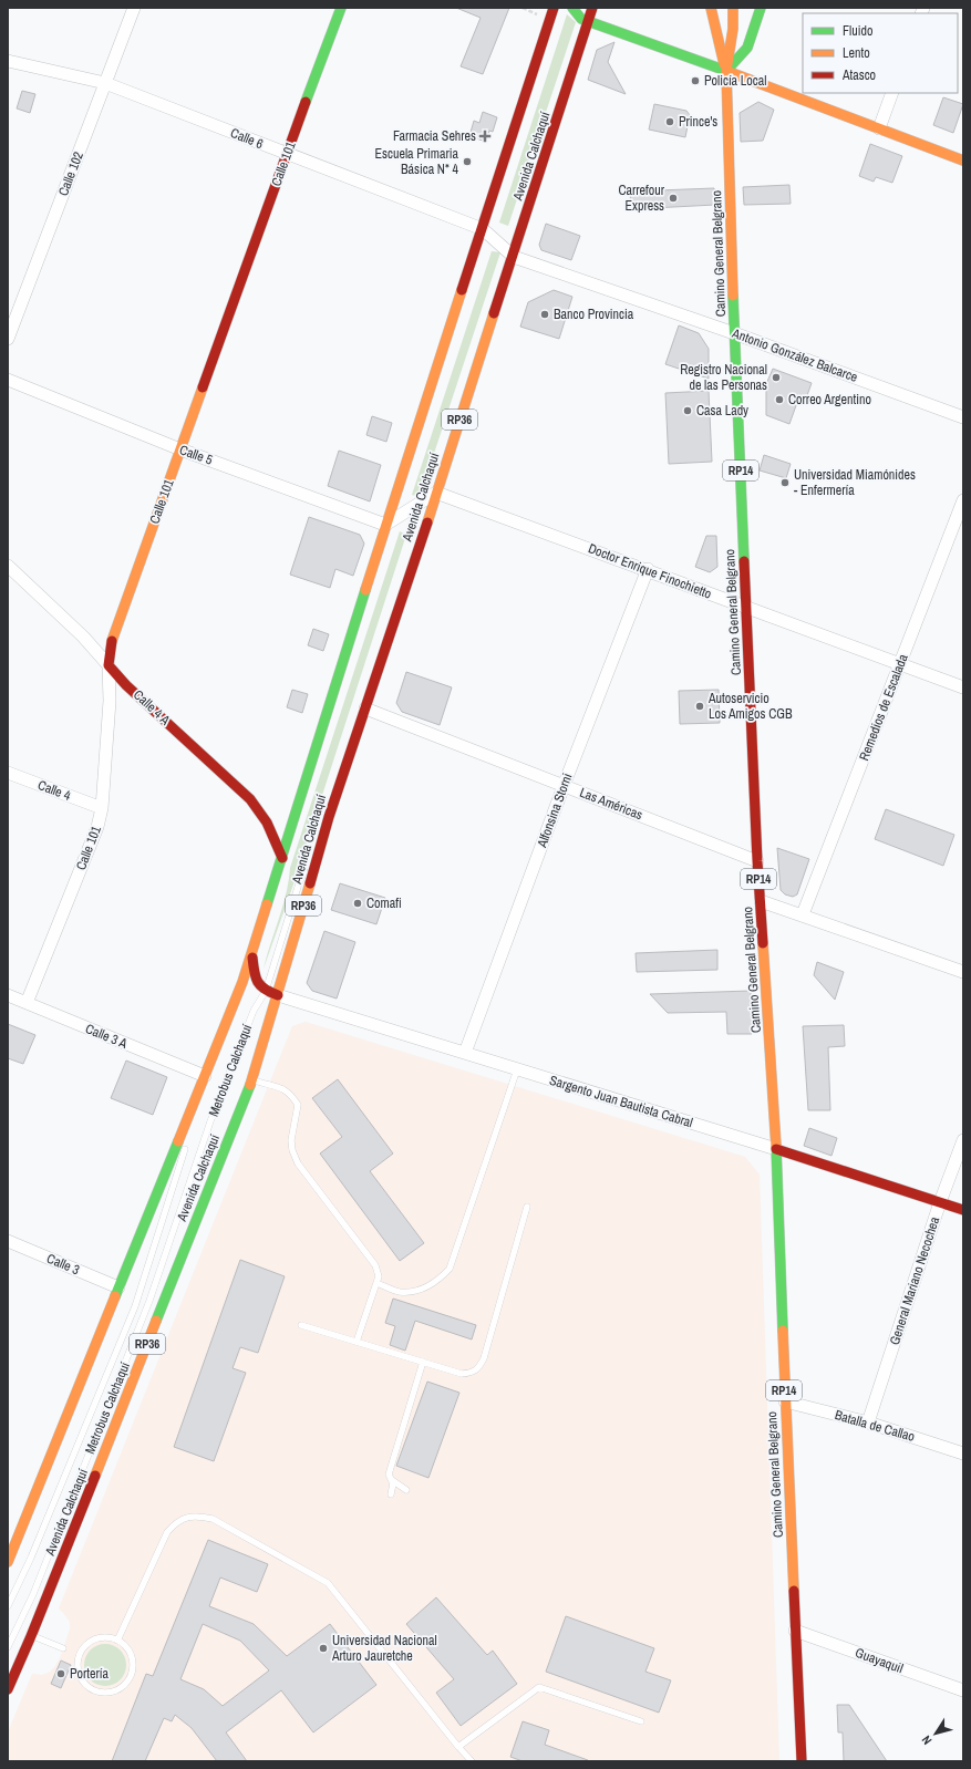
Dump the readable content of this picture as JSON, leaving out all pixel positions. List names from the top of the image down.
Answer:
{
  "streets": {
    "main road": [
      "Avenida Calchaquí",
      "Calle 101",
      "Camino General Belgrano",
      "RP36",
      "RP14",
      "Calle 4 A",
      "Sargento Juan Bautista Cabral"
    ],
    "street": [
      "Calle 6",
      "Calle 102",
      "Antonio González Balcarce",
      "Calle 5",
      "Doctor Enrique Finochietto",
      "Remedios de Escalada",
      "Calle 4",
      "Las Américas",
      "Alfonsina Storni",
      "Calle 3 A",
      "Calle 3",
      "General Mariano Necochea",
      "Batalla de Callao",
      "Guayaquil"
    ],
    "lane": ["Metrobus Calchaquí"]
  },
  "crossings": [
    ["Calle 6", "Avenida Calchaquí"],
    ["Calle 6", "Calle 101"],
    ["Calle 6", "Calle 102"],
    ["Calle 6", "Antonio González Balcarce"],
    ["Avenida Calchaquí", "Antonio González Balcarce"],
    ["Avenida Calchaquí", "Calle 5"],
    ["Avenida Calchaquí", "Doctor Enrique Finochietto"],
    ["Avenida Calchaquí", "Calle 4 A"],
    ["Avenida Calchaquí", "Las Américas"],
    ["Avenida Calchaquí", "Calle 3 A"],
    ["Avenida Calchaquí", "Metrobus Calchaquí"],
    ["Avenida Calchaquí", "Sargento Juan Bautista Cabral"],
    ["Avenida Calchaquí", "Calle 3"],
    ["Calle 101", "Calle 5"],
    ["Calle 101", "Calle 4 A"],
    ["Calle 101", "Calle 4"],
    ["Calle 101", "Calle 3 A"],
    ["Camino General Belgrano", "Antonio González Balcarce"],
    ["Camino General Belgrano", "Doctor Enrique Finochietto"],
    ["Camino General Belgrano", "Las Américas"],
    ["Camino General Belgrano", "Sargento Juan Bautista Cabral"],
    ["Camino General Belgrano", "Batalla de Callao"],
    ["Camino General Belgrano", "Guayaquil"],
    ["Doctor Enrique Finochietto", "Remedios de Escalada"],
    ["Doctor Enrique Finochietto", "Alfonsina Storni"],
    ["Las Américas", "Alfonsina Storni"],
    ["Alfonsina Storni", "Sargento Juan Bautista Cabral"],
    ["Calle 3 A", "Metrobus Calchaquí"],
    ["Sargento Juan Bautista Cabral", "General Mariano Necochea"],
    ["General Mariano Necochea", "Batalla de Callao"]
  ],
  "places": {
    "other": [
      "Policía Local",
      "Prince's",
      "Escuela Primaria Básica N* 4",
      "Carrefour Express",
      "Banco Provincia",
      "Registro Nacional de las Personas",
      "Correo Argentino",
      "Casa Lady",
      "Universidad Miamónides - Enfermería",
      "Autoservicio Los Amigos CGB",
      "Comafi",
      "Universidad Nacional Arturo Jauretche",
      "Portería"
    ],
    "health": ["Farmacia Sehres"]
  },
  "legend": ["Fluido", "Lento", "Atasco"],
  "north": "bottom left"
}
